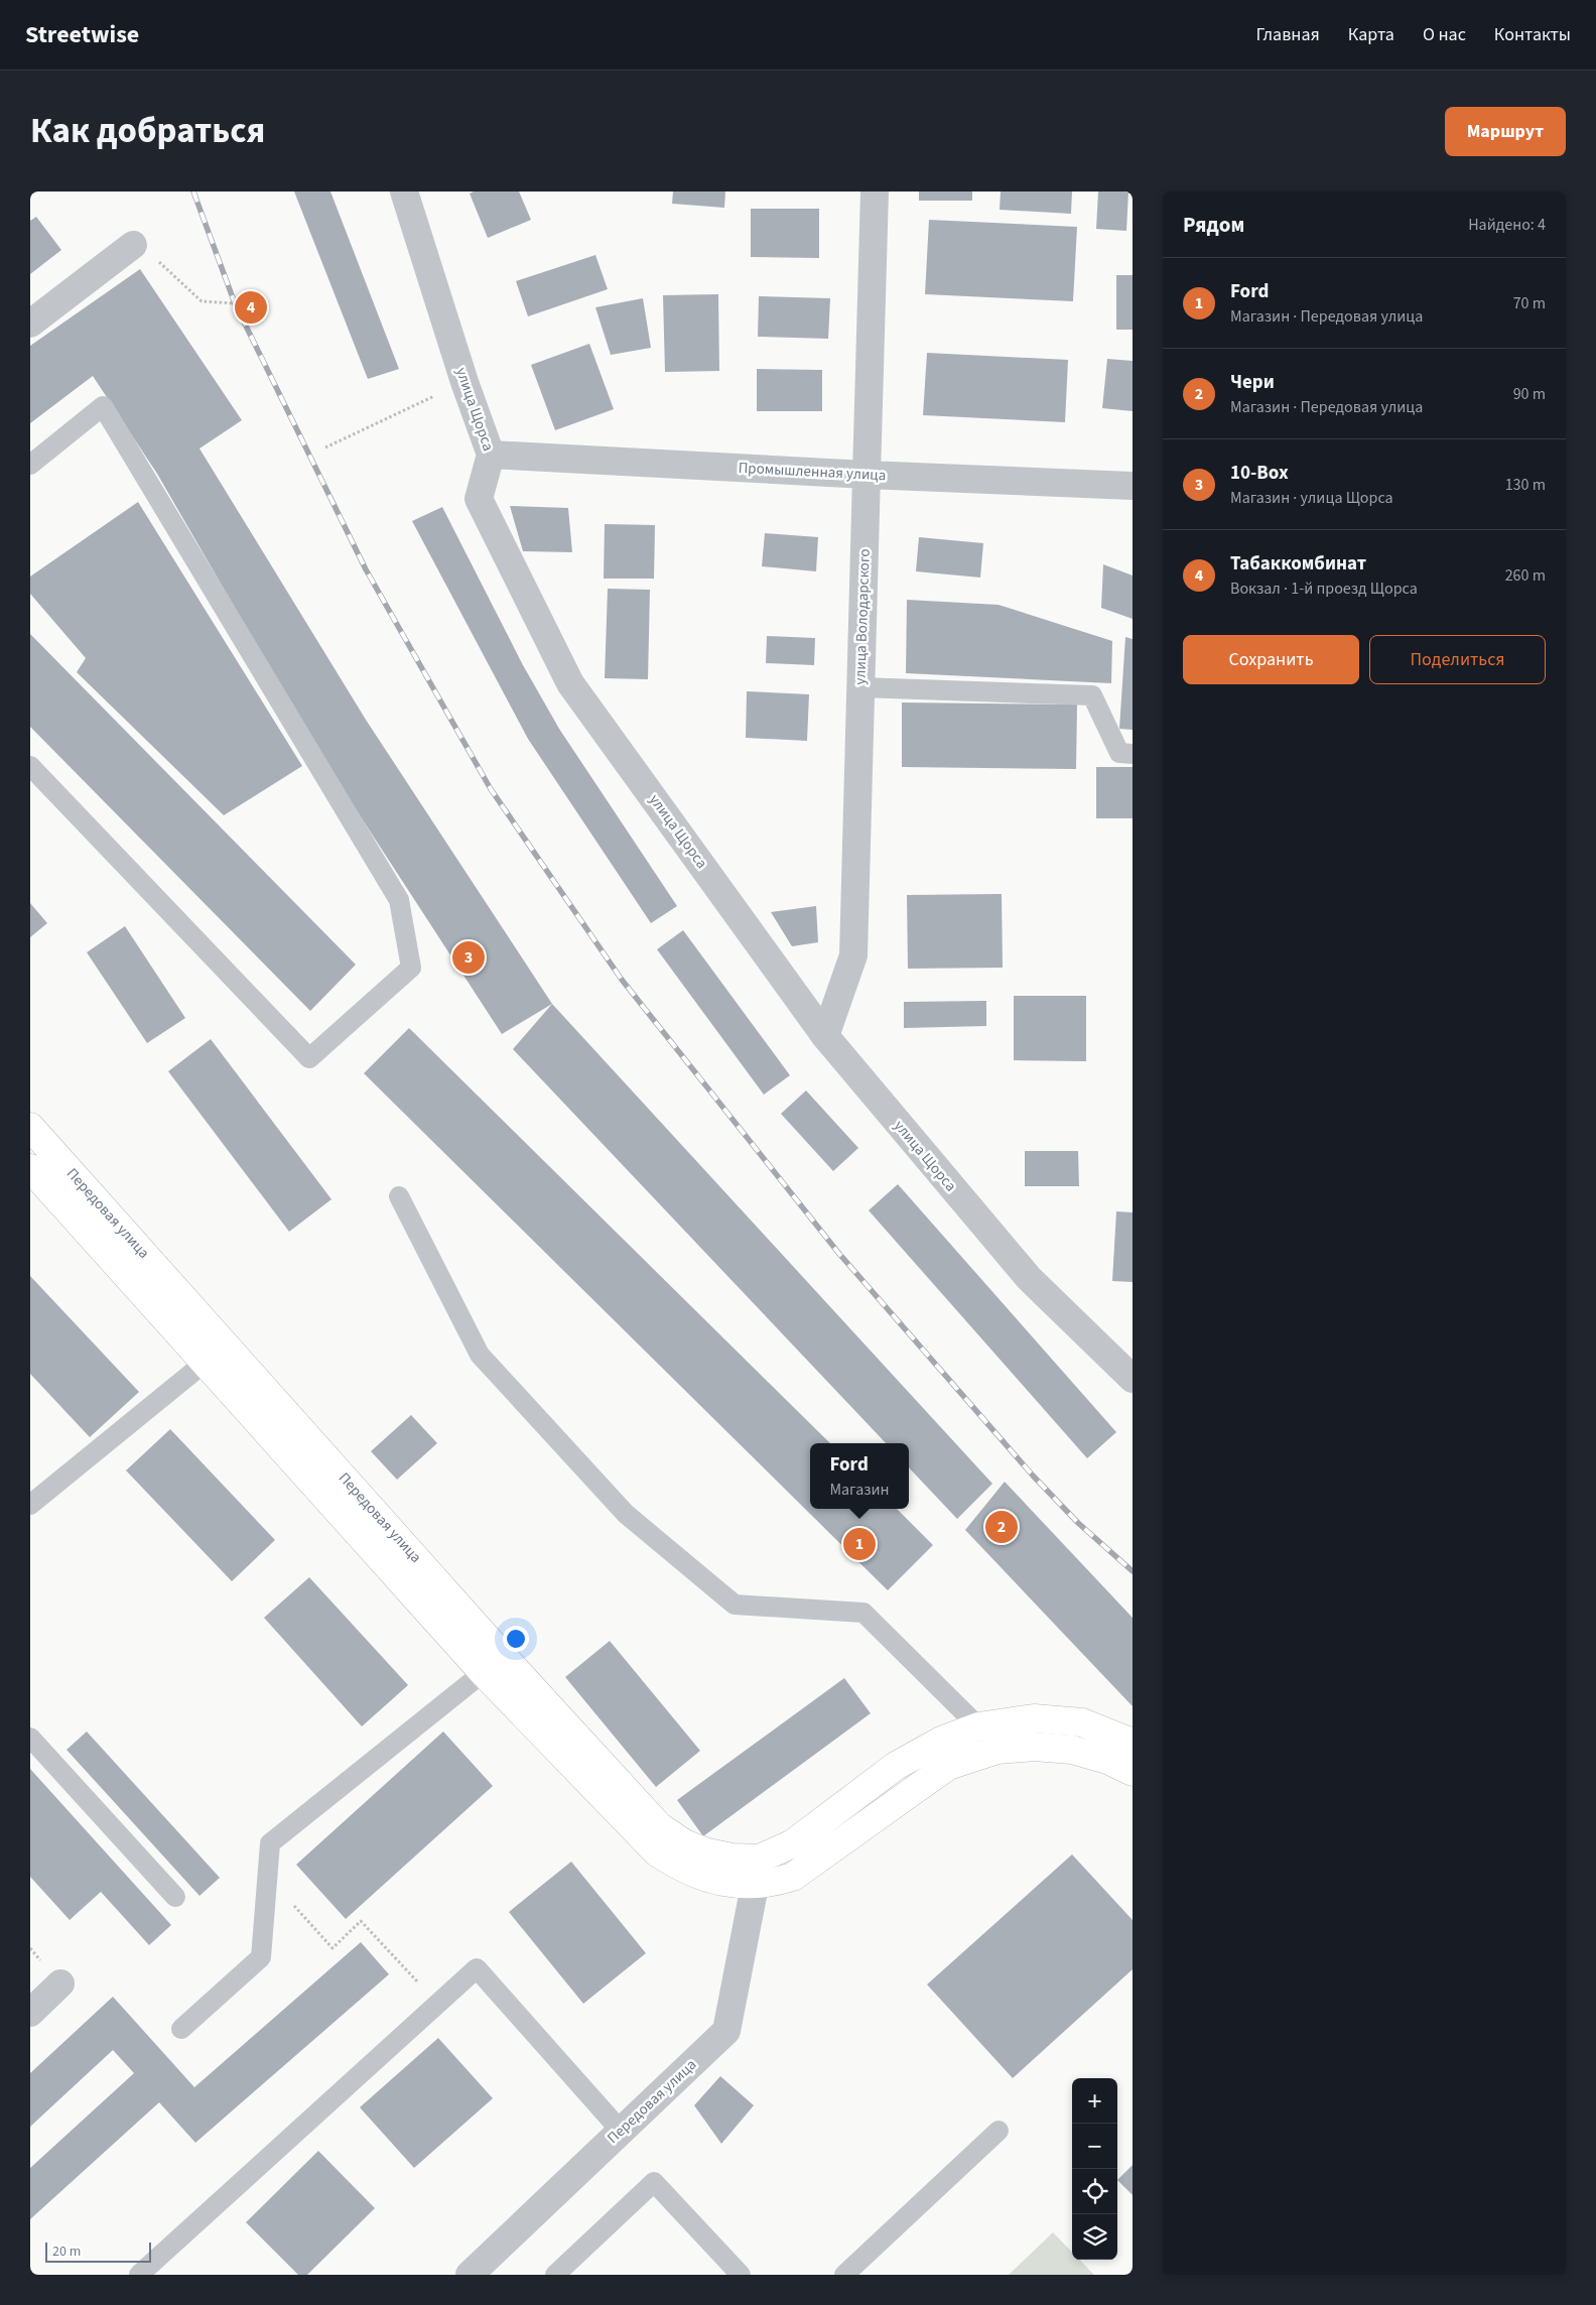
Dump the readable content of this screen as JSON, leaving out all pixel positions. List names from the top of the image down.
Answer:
{
  "streets": {
    "main road": ["Передовая улица"],
    "street": ["улица Щорса", "Промышленная улица", "улица Володарского"]
  },
  "crossings": [
    ["улица Щорса", "Промышленная улица"],
    ["улица Щорса", "улица Володарского"],
    ["Промышленная улица", "улица Володарского"]
  ],
  "scale_bar": "20 m",
  "page": {
    "header": "Streetwise",
    "nav": [
      "Главная",
      "Карта",
      "О нас",
      "Контакты"
    ],
    "title": "Как добраться",
    "buttons": [
      "Маршрут",
      ["Сохранить", "Поделиться"]
    ],
    "heading": ["Рядом", "Найдено: 4"],
    "list": [
      {
        "mark": "1",
        "name": "Ford",
        "note": "Магазин · Передовая улица",
        "value": "70 m"
      },
      {
        "mark": "2",
        "name": "Чери",
        "note": "Магазин · Передовая улица",
        "value": "90 m"
      },
      {
        "mark": "3",
        "name": "10-Box",
        "note": "Магазин · улица Щорса",
        "value": "130 m"
      },
      {
        "mark": "4",
        "name": "Табаккомбинат",
        "note": "Вокзал · 1-й проезд Щорса",
        "value": "260 m"
      }
    ],
    "pins": [
      "4",
      "3",
      "2",
      "1"
    ],
    "popup": ["Ford", "Магазин"],
    "map_buttons": ["+", "−"],
    "scale": "20 m"
  }
}
